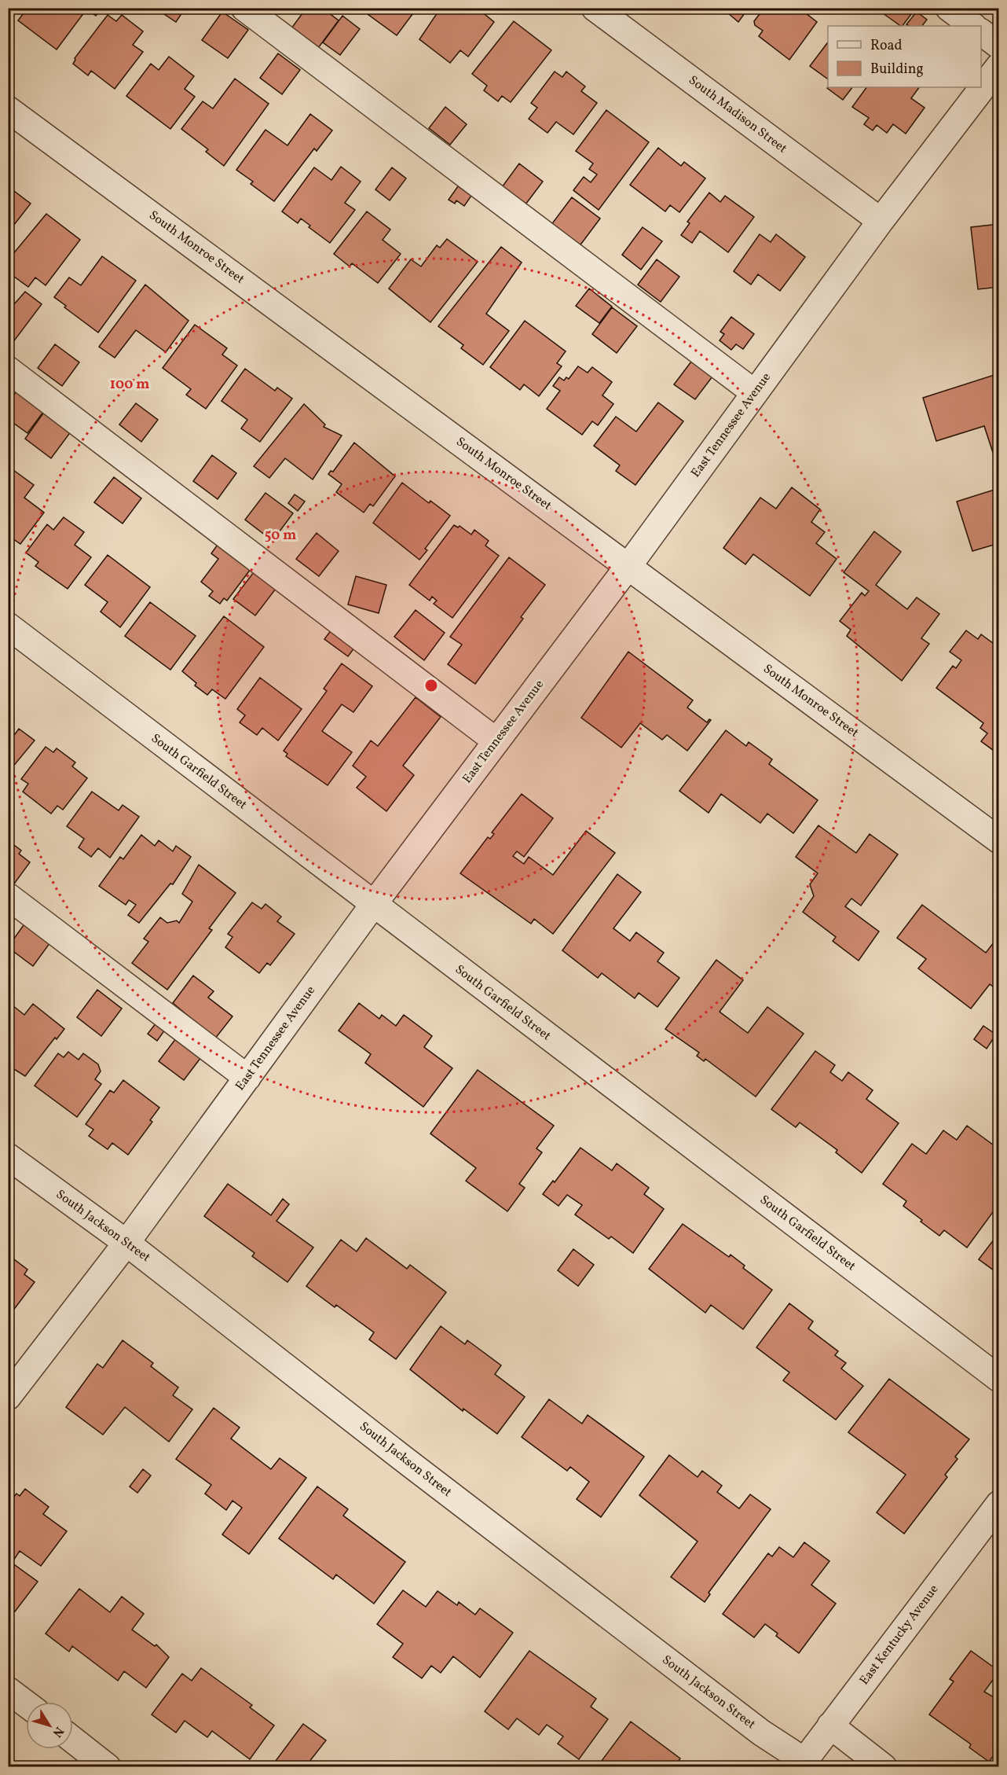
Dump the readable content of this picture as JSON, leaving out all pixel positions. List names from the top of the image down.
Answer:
{
  "streets": {
    "street": [
      "South Madison Street",
      "South Monroe Street",
      "East Tennessee Avenue",
      "South Garfield Street",
      "South Jackson Street",
      "East Kentucky Avenue"
    ]
  },
  "crossings": [
    ["South Madison Street", "East Tennessee Avenue"],
    ["South Monroe Street", "East Tennessee Avenue"],
    ["East Tennessee Avenue", "South Garfield Street"],
    ["East Tennessee Avenue", "South Jackson Street"],
    ["South Jackson Street", "East Kentucky Avenue"]
  ],
  "legend": ["Road", "Building"],
  "north": "bottom right",
  "rings": ["100 m", "50 m"]
}
